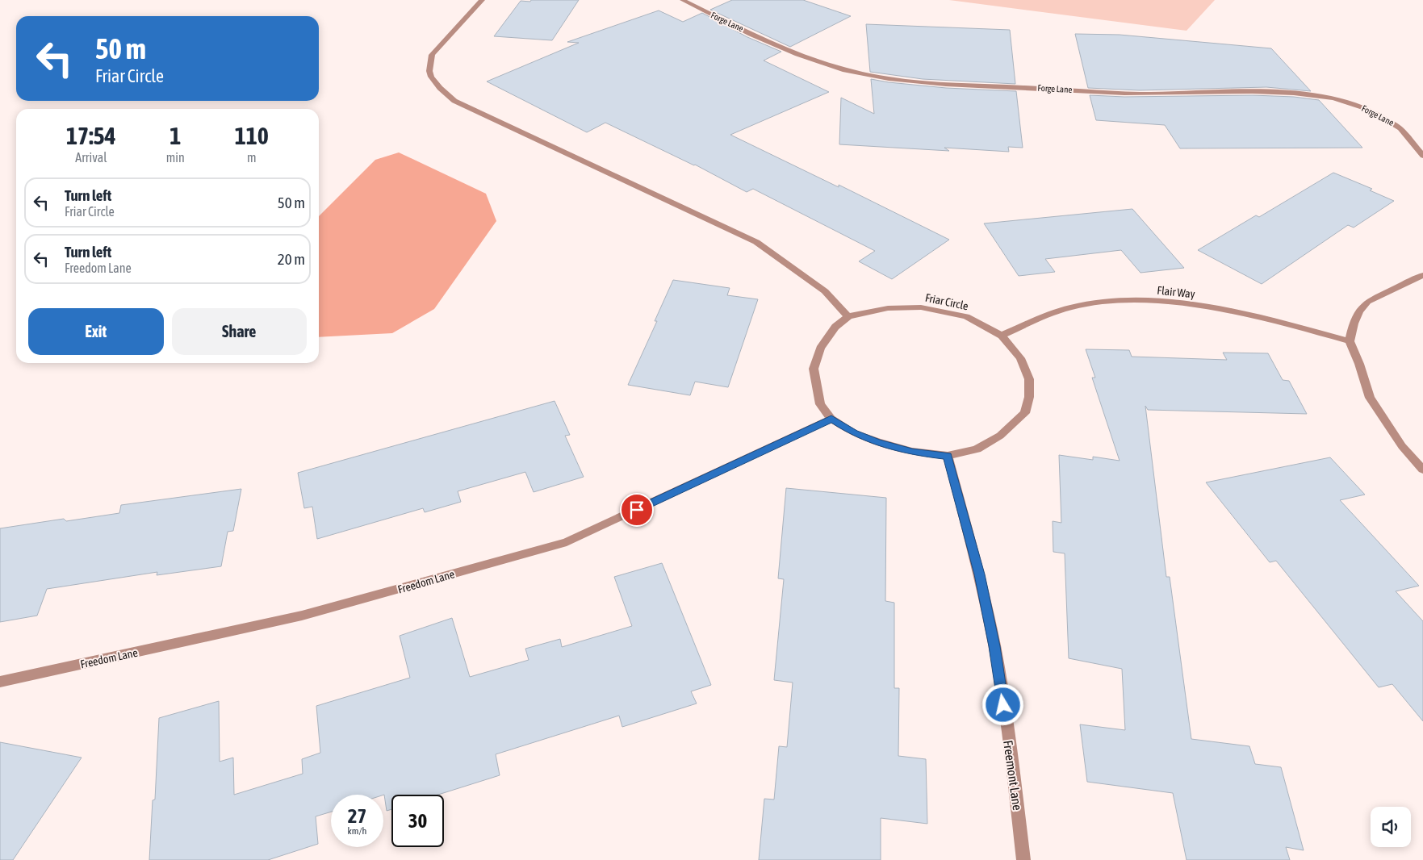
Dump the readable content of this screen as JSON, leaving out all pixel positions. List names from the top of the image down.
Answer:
{
  "streets": {
    "street": [
      "Forge Lane",
      "Flair Way",
      "Friar Circle",
      "Freedom Lane",
      "Freemont Lane"
    ]
  },
  "crossings": [
    ["Flair Way", "Friar Circle"],
    ["Friar Circle", "Freedom Lane"],
    ["Friar Circle", "Freemont Lane"]
  ],
  "page": {
    "turn": ["50 m", "Friar Circle"],
    "eta": [
      "17:54",
      "Arrival",
      "1",
      "min",
      "110",
      "m"
    ],
    "list": [
      {
        "name": "Turn left",
        "note": "Friar Circle",
        "value": "50 m"
      },
      {
        "name": "Turn left",
        "note": "Freedom Lane",
        "value": "20 m"
      }
    ],
    "buttons": ["Exit", "Share"],
    "speed": "27 km/h",
    "limit": "30"
  }
}
